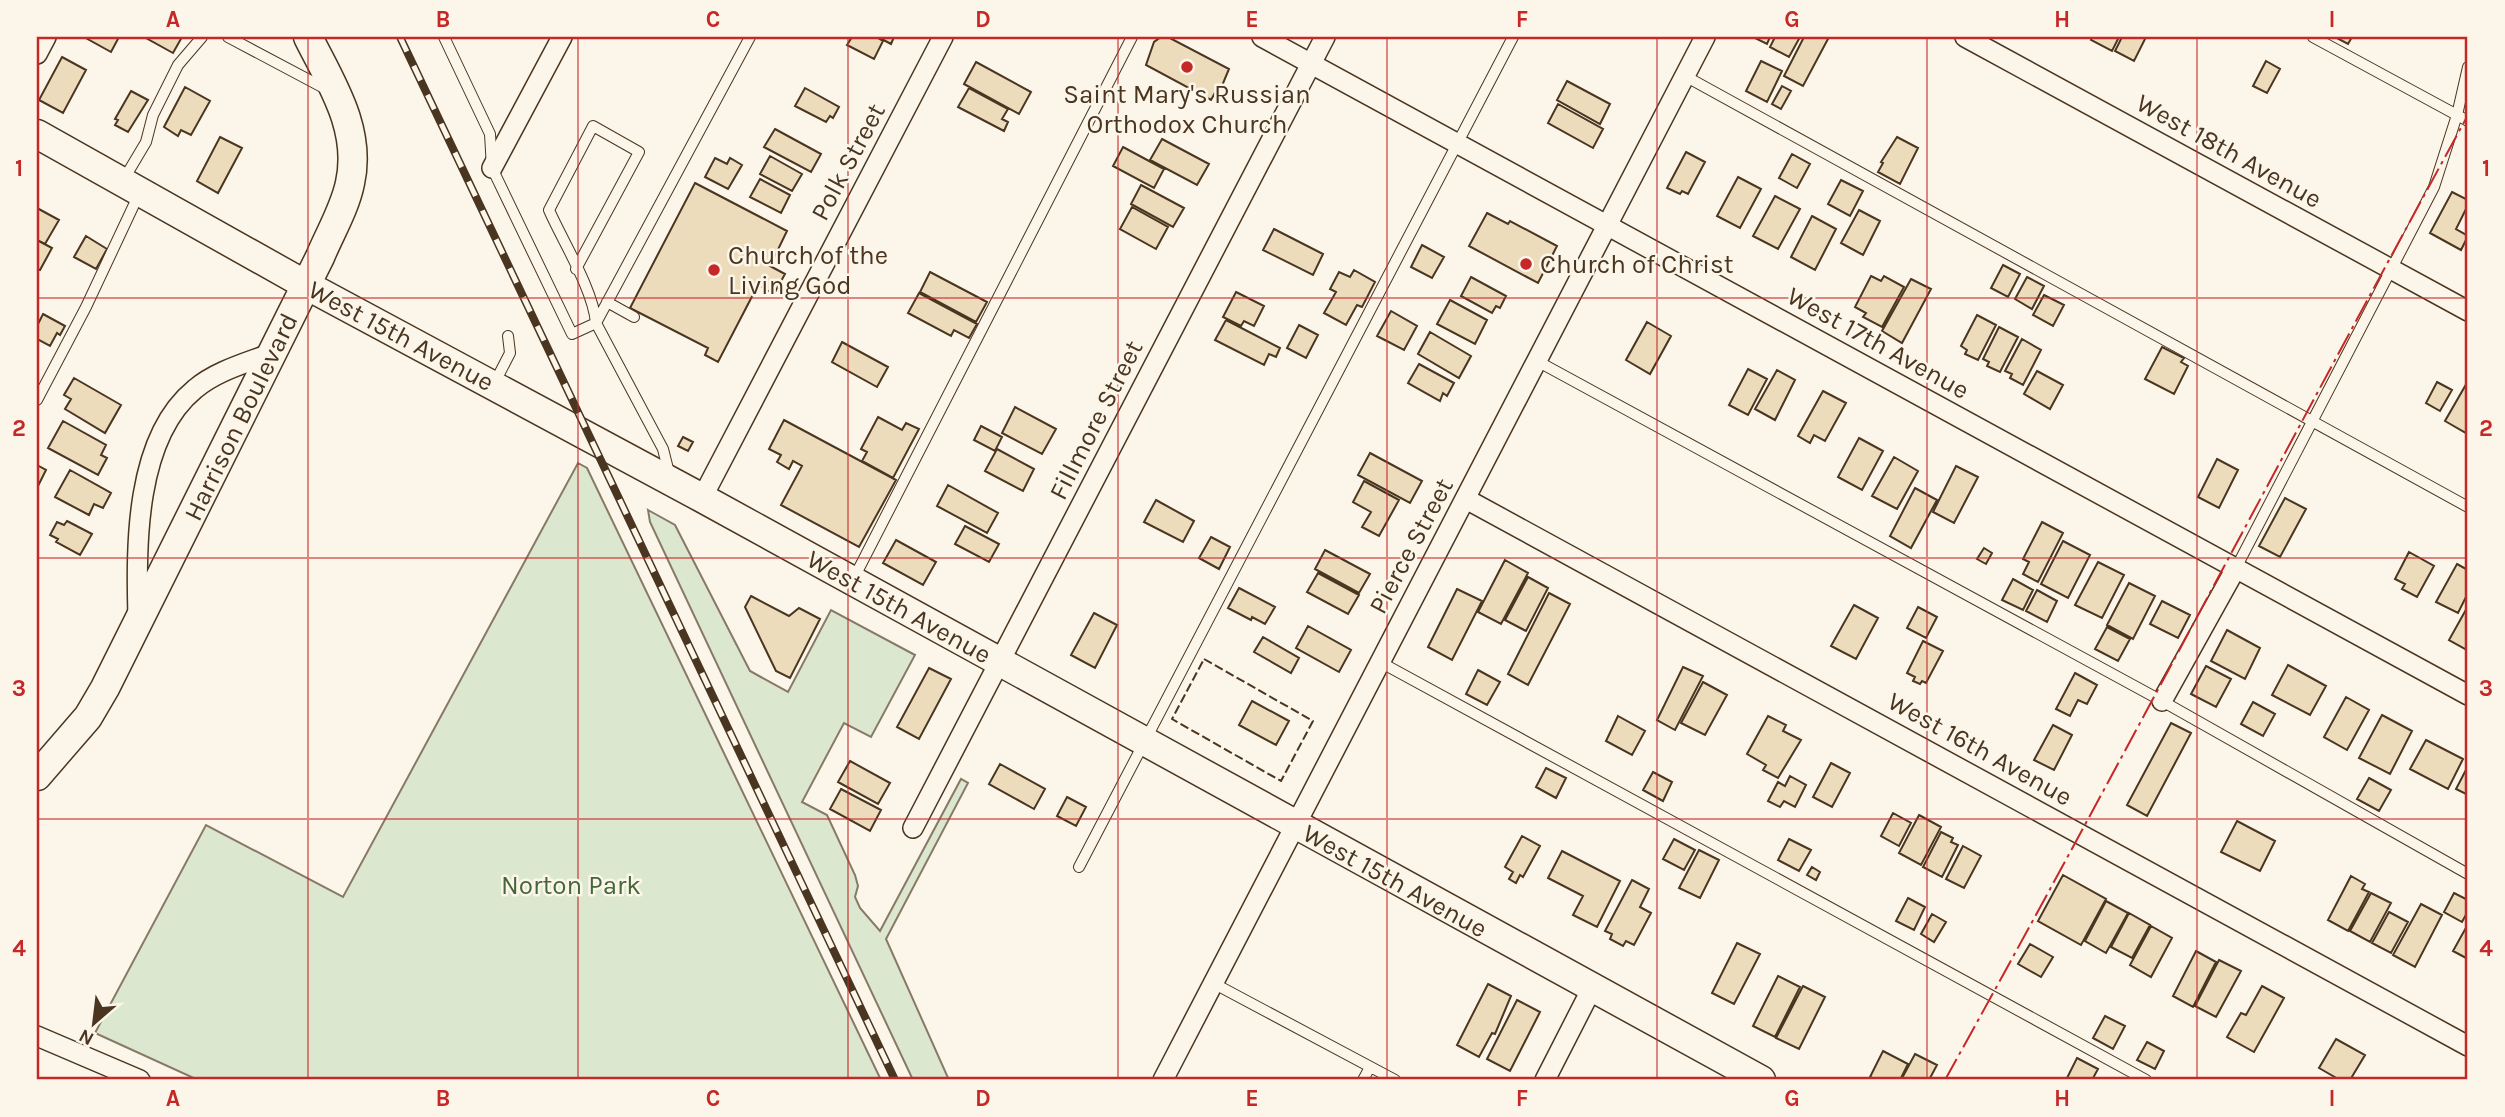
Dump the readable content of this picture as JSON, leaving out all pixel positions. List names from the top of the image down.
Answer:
{
  "streets": {
    "main road": ["West 15th Avenue", "Harrison Boulevard"],
    "street": [
      "West 18th Avenue",
      "Polk Street",
      "West 17th Avenue",
      "Fillmore Street",
      "Pierce Street",
      "West 16th Avenue"
    ]
  },
  "crossings": [
    ["Polk Street", "West 15th Avenue"],
    ["West 15th Avenue", "Harrison Boulevard"],
    ["West 15th Avenue", "Fillmore Street"],
    ["West 15th Avenue", "Pierce Street"],
    ["West 17th Avenue", "Fillmore Street"],
    ["West 17th Avenue", "Pierce Street"],
    ["Pierce Street", "West 16th Avenue"]
  ],
  "parks": ["Norton Park"],
  "places": ["Saint Mary's Russian Orthodox Church", "Church of Christ", "Church of the Living God"],
  "north": "bottom left",
  "grid": {
    "columns": [
      "A",
      "B",
      "C",
      "D",
      "E",
      "F",
      "G",
      "H",
      "I"
    ],
    "rows": [
      "1",
      "2",
      "3",
      "4"
    ]
  }
}
